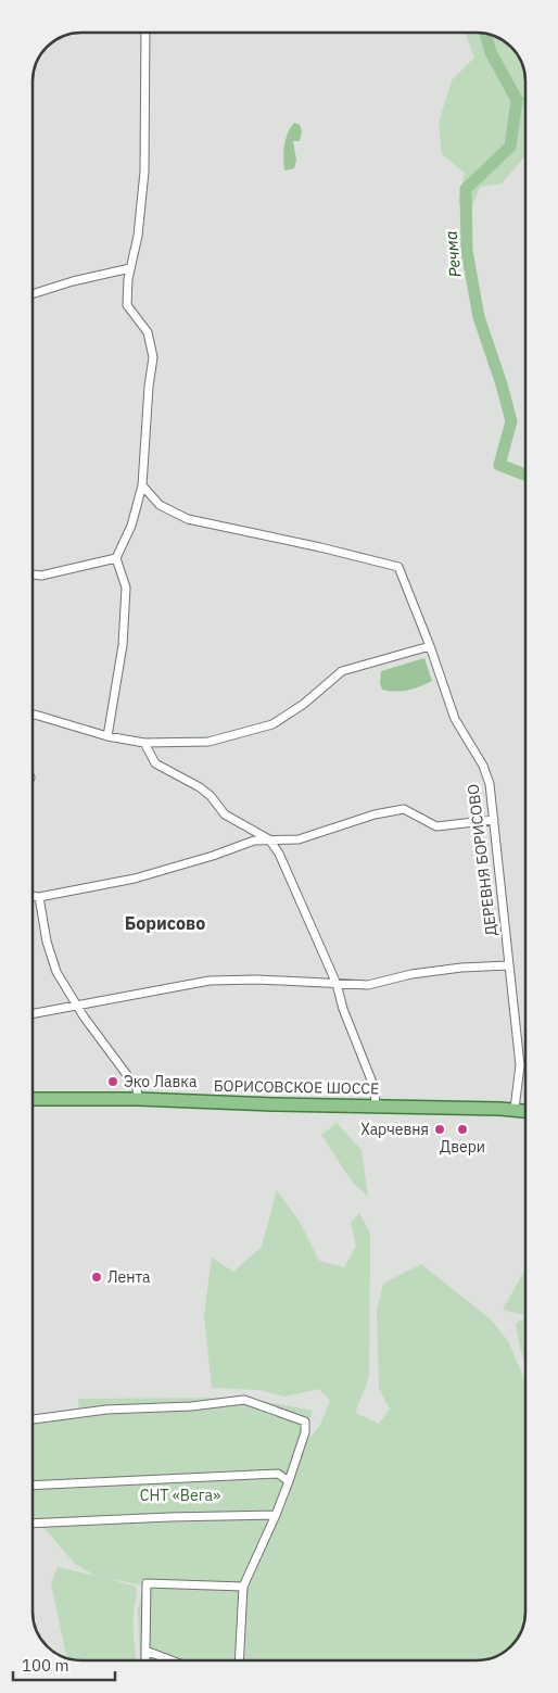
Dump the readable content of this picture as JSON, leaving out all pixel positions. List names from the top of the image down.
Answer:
{
  "streets": {
    "main road": ["БОРИСОВСКОЕ ШОССЕ"],
    "street": ["ДЕРЕВНЯ БОРИСОВО"]
  },
  "crossings": [
    ["ДЕРЕВНЯ БОРИСОВО", "БОРИСОВСКОЕ ШОССЕ"]
  ],
  "districts": ["Борисово"],
  "water": ["Речма"],
  "parks": ["СНТ «Вега»"],
  "places": [
    "Эко Лавка",
    "Харчевня",
    "Двери",
    "Лента"
  ],
  "scale_bar": "100 m"
}
